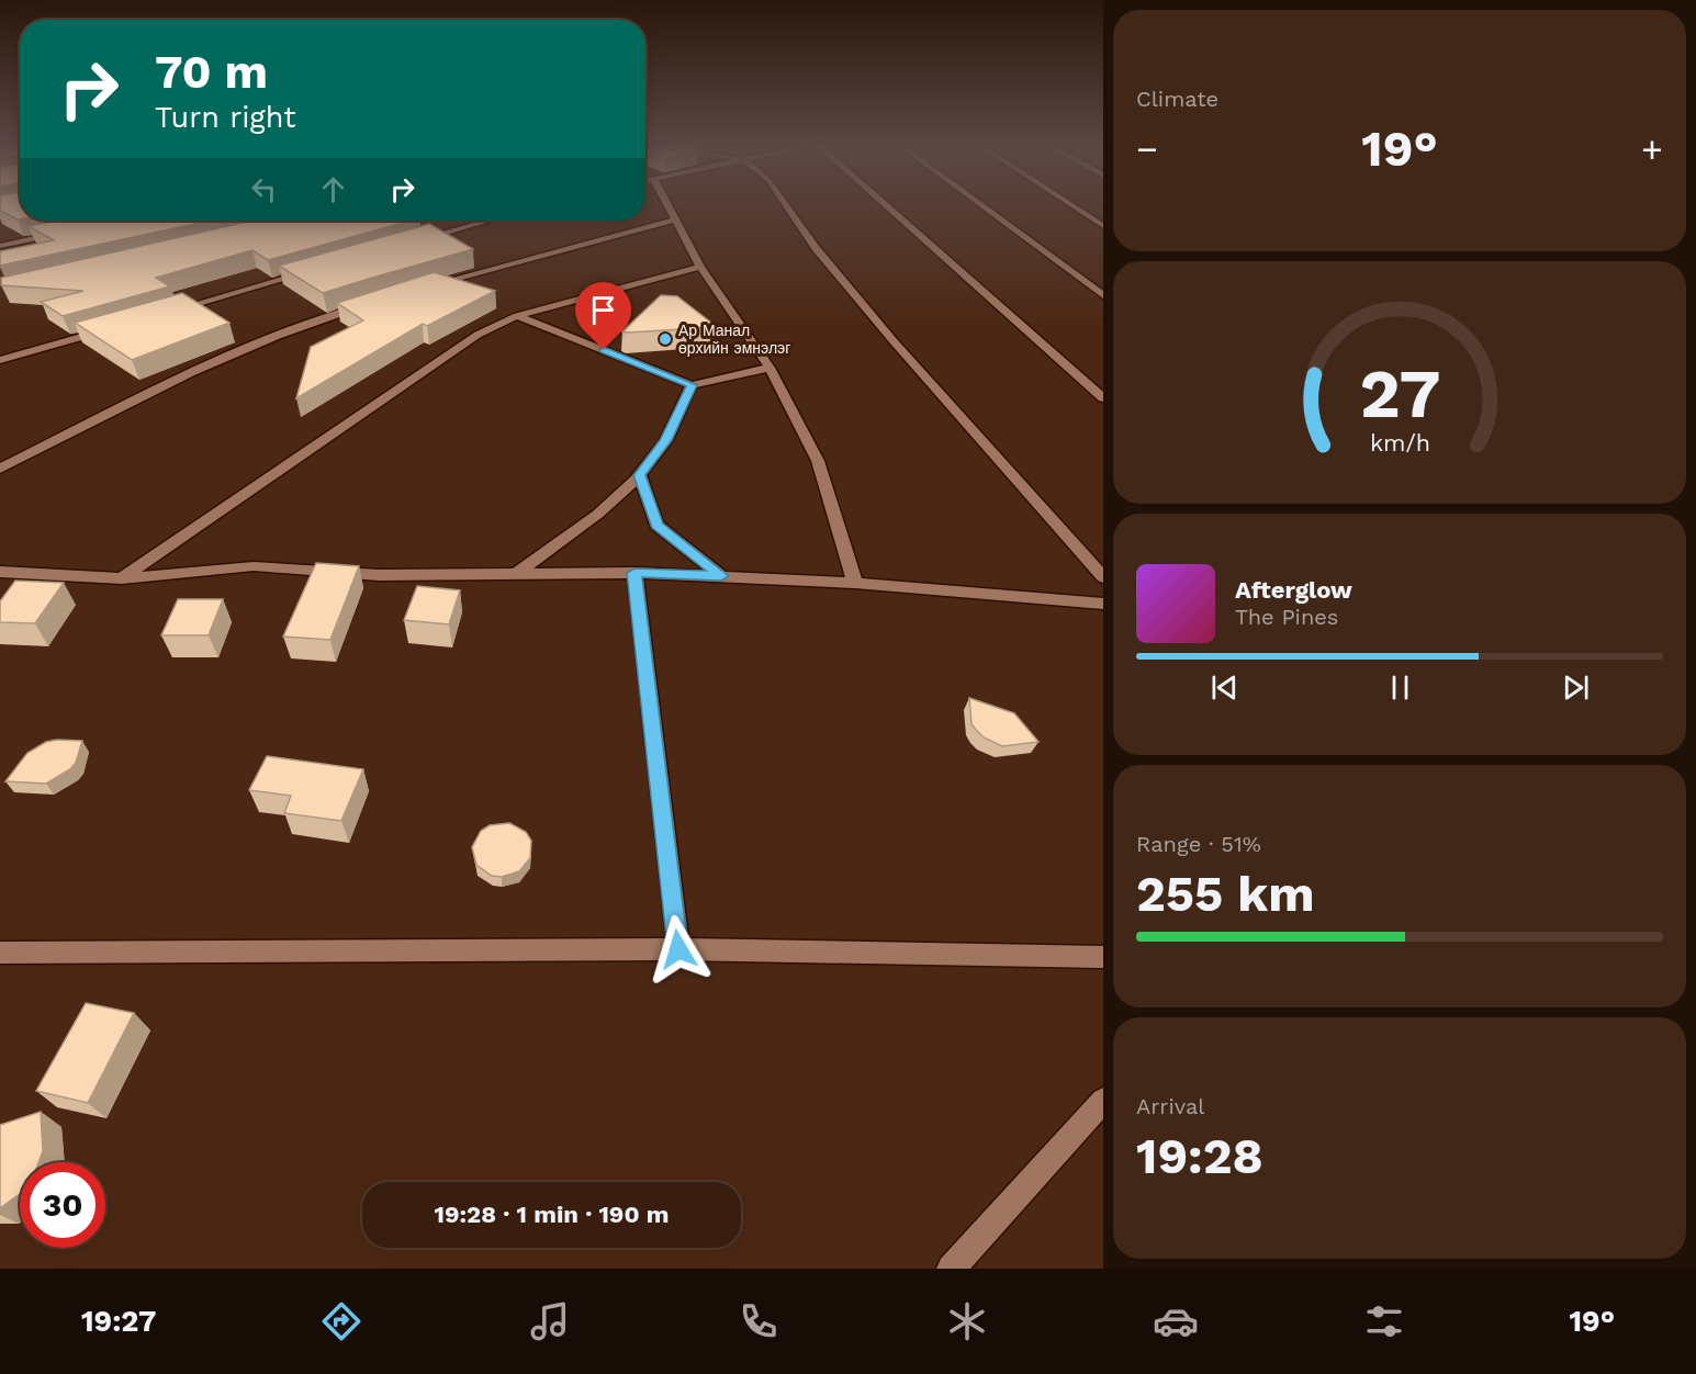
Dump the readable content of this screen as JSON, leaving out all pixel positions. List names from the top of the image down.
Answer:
{
  "places": ["Ар Манал өрхийн эмнэлэг"],
  "page": {
    "tile": [
      "Climate",
      ["Range · 51%", "255 km"],
      ["Arrival", "19:28"]
    ],
    "turn": ["70 m", "Turn right"],
    "heat": ["−", "19°", "+"],
    "song": ["Afterglow", "The Pines"],
    "limit": "30",
    "trip": "19:28 · 1 min · 190 m",
    "tabs": ["19:27", "19°"],
    "gauge": ["27", "km/h"]
  }
}
